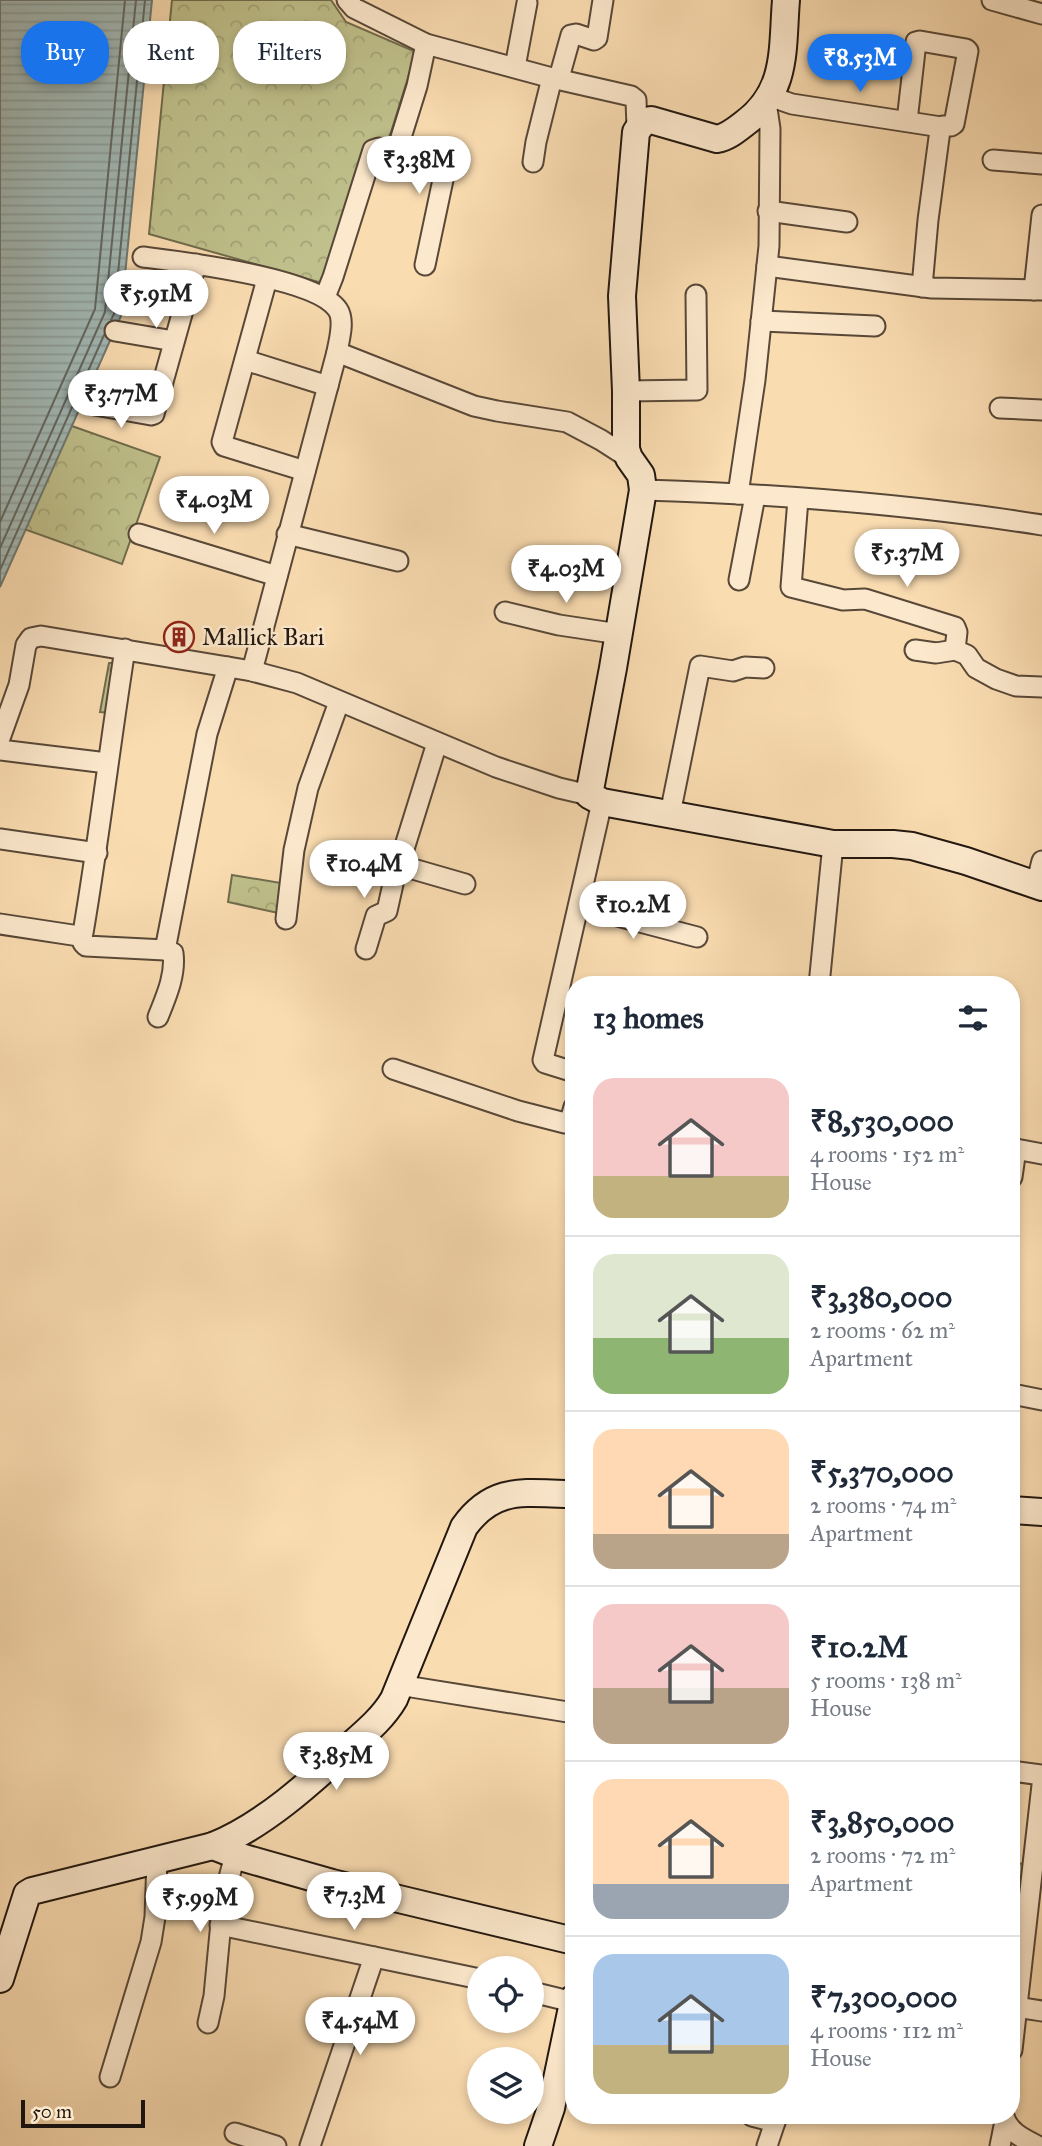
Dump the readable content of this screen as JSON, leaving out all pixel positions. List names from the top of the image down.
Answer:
{
  "places": {
    "building": ["Mallick Bari"]
  },
  "scale_bar": "50 m",
  "page": {
    "chip": ["Buy", "Rent", "Filters"],
    "price": [
      "₹8.53M",
      "₹3.38M",
      "₹5.91M",
      "₹3.77M",
      "₹4.03M",
      "₹5.37M",
      "₹4.03M",
      "₹10.4M",
      "₹10.2M",
      "₹3.85M",
      "₹7.3M",
      "₹5.99M",
      "₹4.54M"
    ],
    "heading": "13 homes",
    "list": [
      {
        "name": "₹8,530,000",
        "note": "4 rooms · 152 m² · House"
      },
      {
        "name": "₹3,380,000",
        "note": "2 rooms · 62 m² · Apartment"
      },
      {
        "name": "₹5,370,000",
        "note": "2 rooms · 74 m² · Apartment"
      },
      {
        "name": "₹10.2M",
        "note": "5 rooms · 138 m² · House"
      },
      {
        "name": "₹3,850,000",
        "note": "2 rooms · 72 m² · Apartment"
      },
      {
        "name": "₹7,300,000",
        "note": "4 rooms · 112 m² · House"
      }
    ],
    "scale": "50 m"
  }
}
